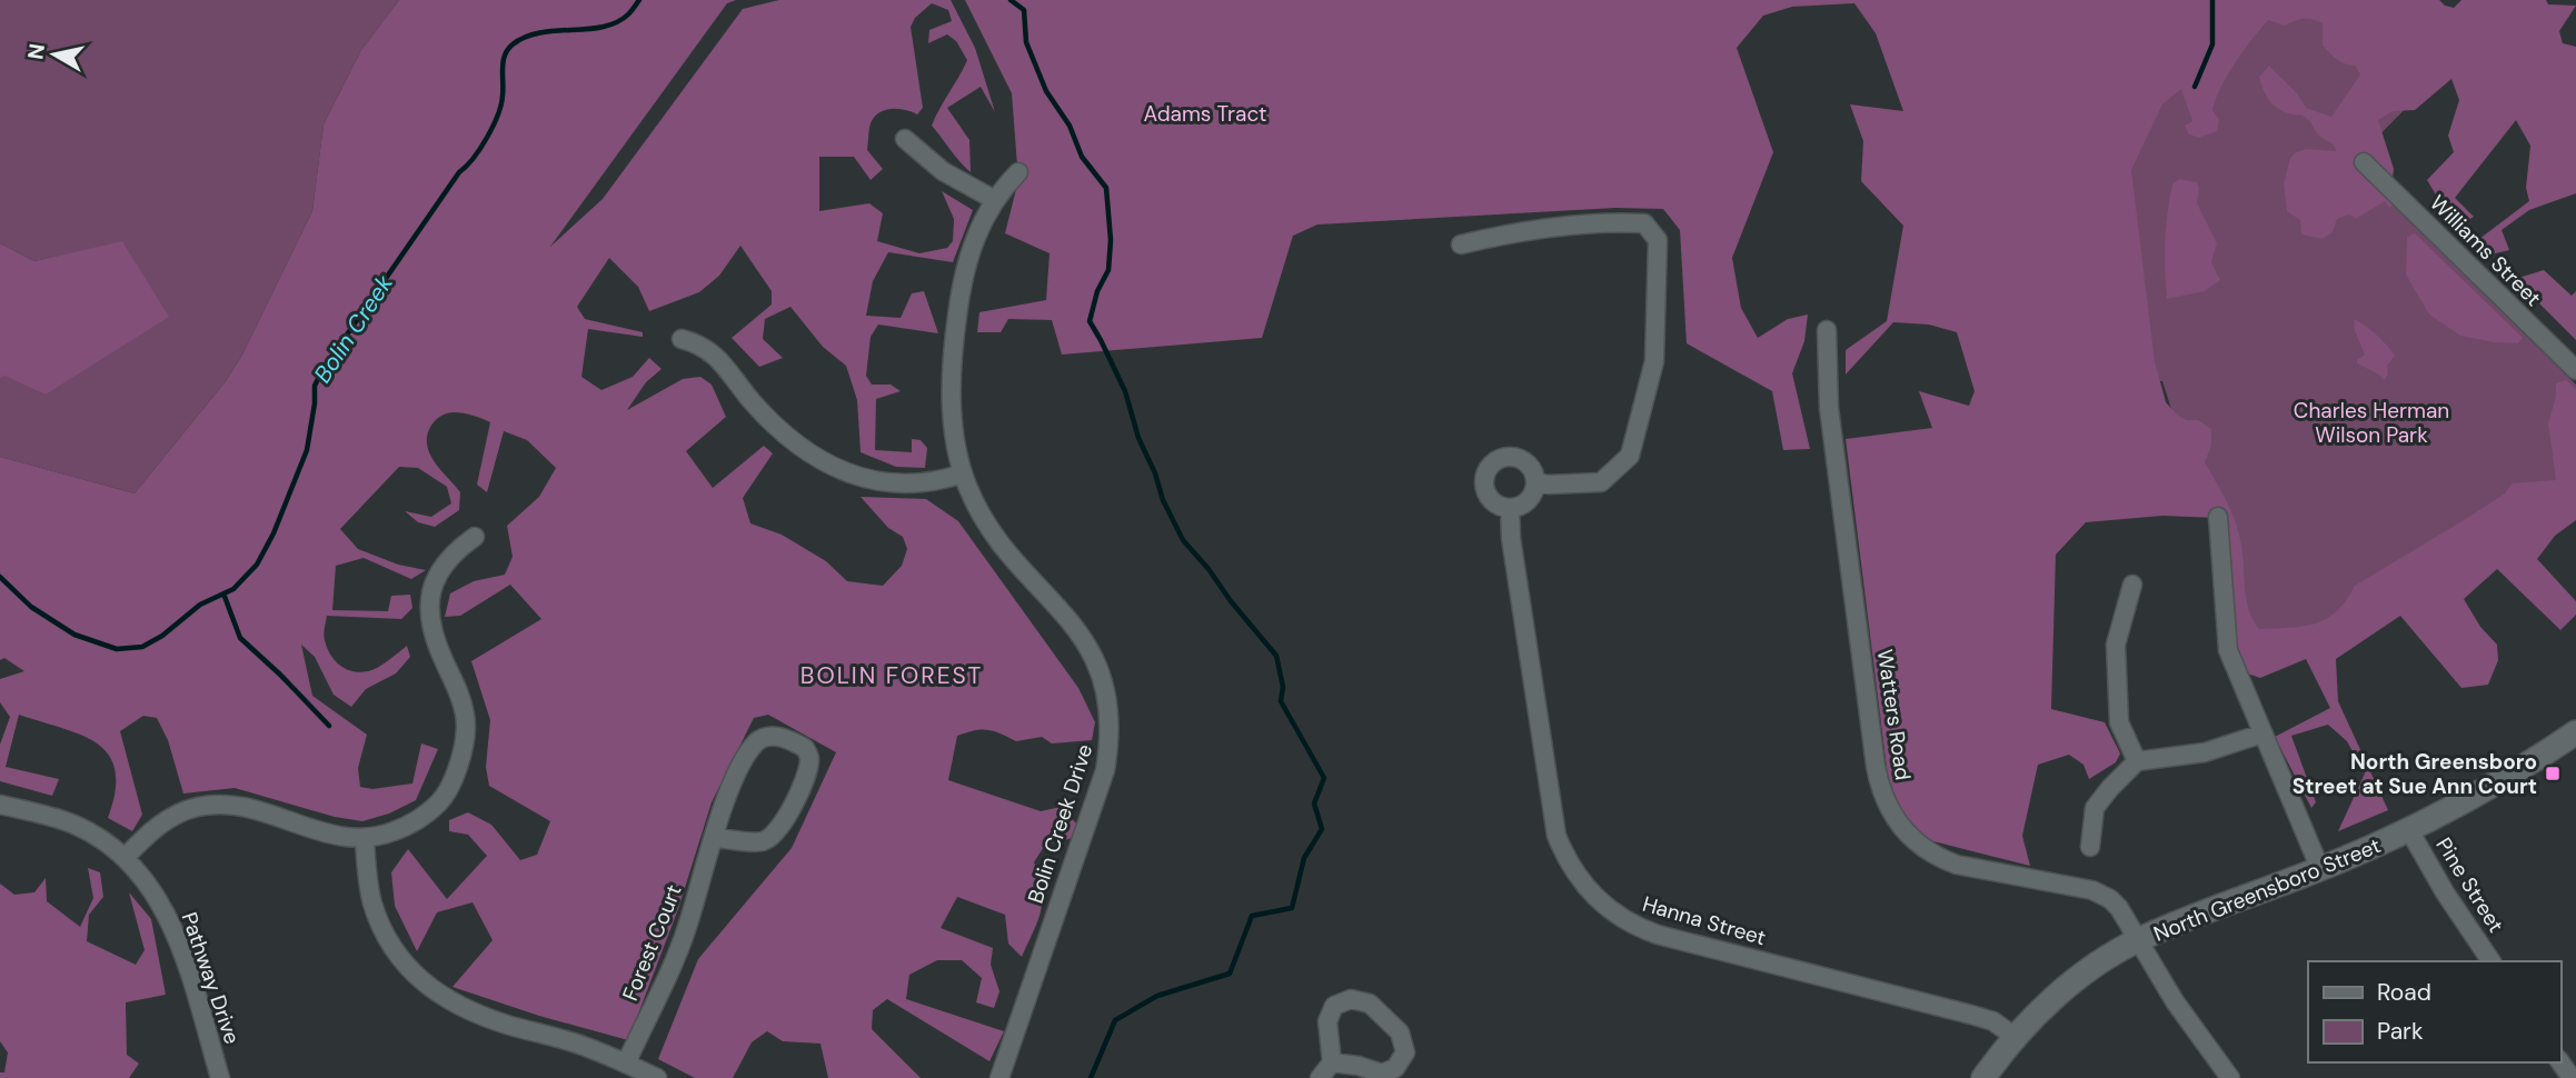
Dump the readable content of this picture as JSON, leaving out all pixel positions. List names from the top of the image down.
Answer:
{
  "streets": {
    "main road": ["North Greensboro Street"],
    "street": [
      "Williams Street",
      "Watters Road",
      "Bolin Creek Drive",
      "Pine Street",
      "Hanna Street",
      "Forest Court",
      "Pathway Drive"
    ]
  },
  "crossings": [
    ["Watters Road", "North Greensboro Street"],
    ["Pine Street", "North Greensboro Street"],
    ["North Greensboro Street", "Hanna Street"]
  ],
  "districts": ["BOLIN FOREST"],
  "water": ["Bolin Creek"],
  "parks": ["Adams Tract", "Charles Herman Wilson Park"],
  "places": {
    "transit": ["North Greensboro Street at Sue Ann Court"]
  },
  "legend": ["Road", "Park"],
  "north": "left"
}
